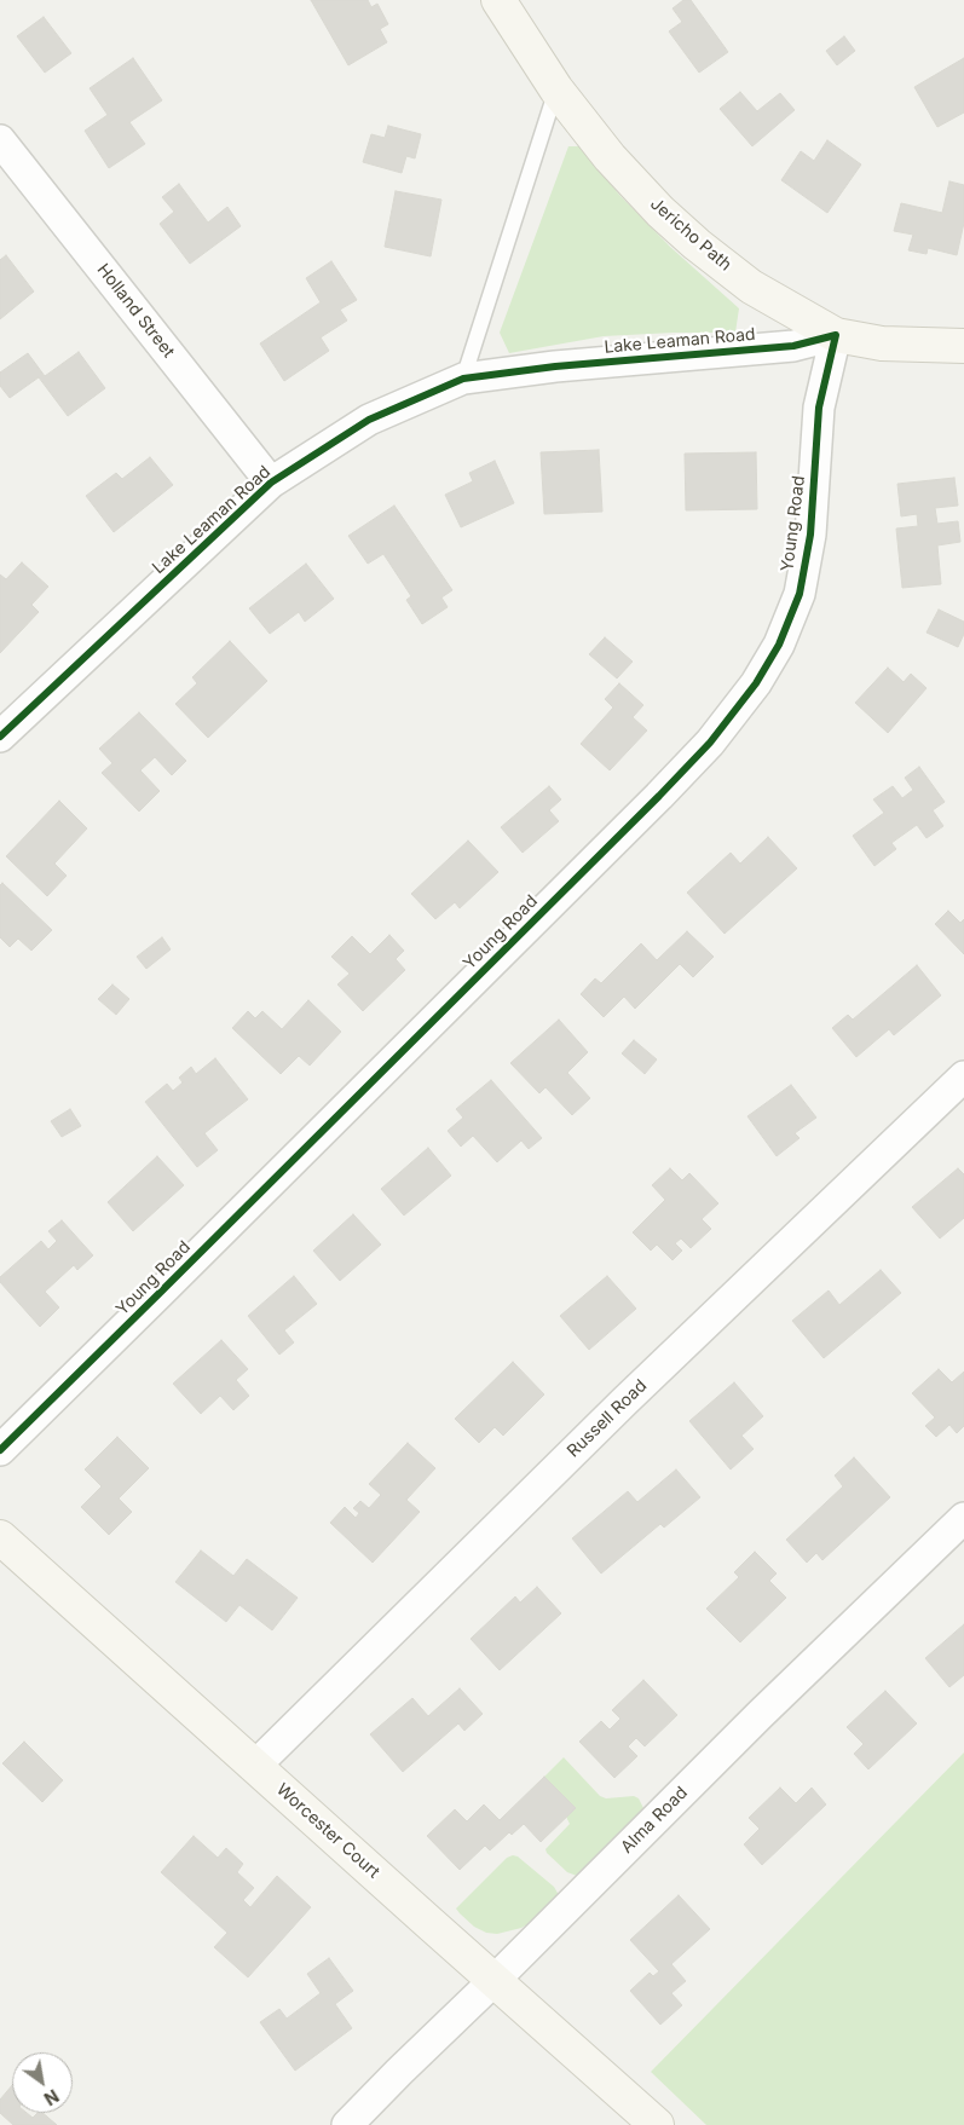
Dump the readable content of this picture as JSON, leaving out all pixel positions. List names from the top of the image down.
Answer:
{
  "streets": {
    "street": [
      "Jericho Path",
      "Holland Street",
      "Lake Leaman Road",
      "Young Road",
      "Russell Road",
      "Alma Road",
      "Worcester Court"
    ]
  },
  "crossings": [
    ["Jericho Path", "Lake Leaman Road"],
    ["Jericho Path", "Young Road"],
    ["Holland Street", "Lake Leaman Road"],
    ["Lake Leaman Road", "Young Road"],
    ["Russell Road", "Worcester Court"],
    ["Alma Road", "Worcester Court"]
  ],
  "north": "bottom right"
}
